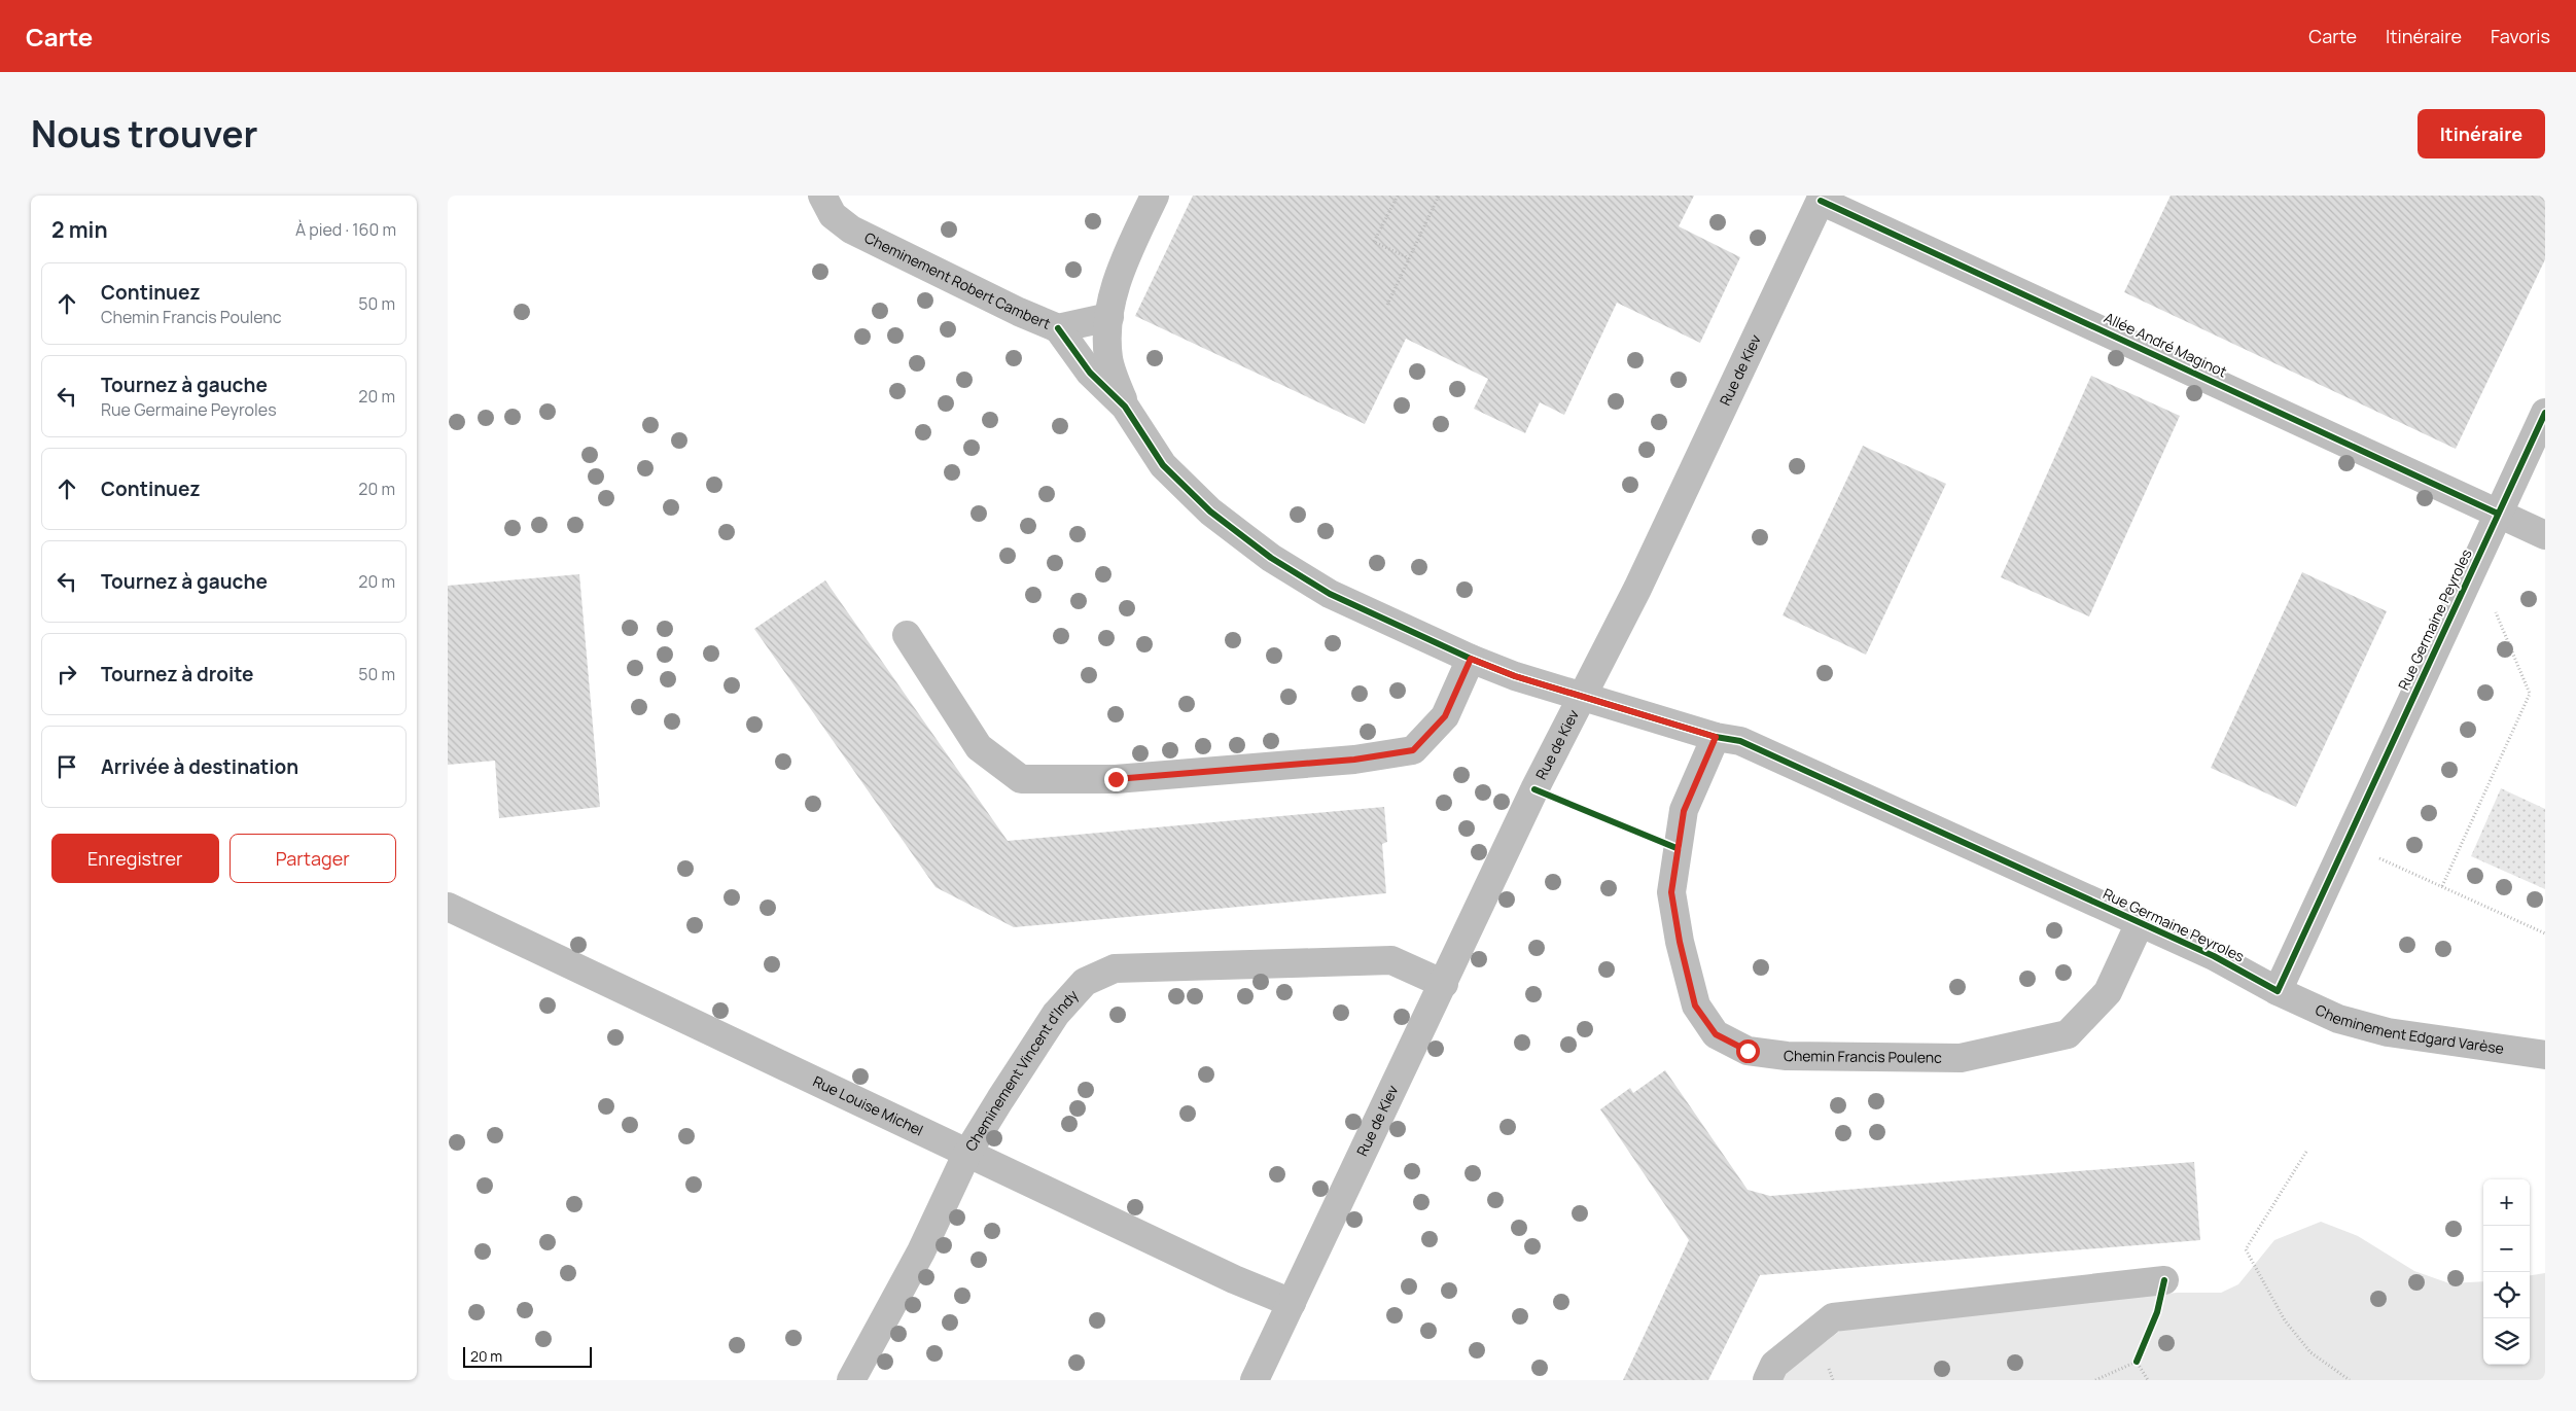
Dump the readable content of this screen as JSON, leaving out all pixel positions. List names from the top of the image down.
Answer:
{
  "streets": {
    "street": [
      "Cheminement Robert Cambert",
      "Allée André Maginot",
      "Rue de Kiev",
      "Rue Germaine Peyroles",
      "Cheminement Edgard Varèse",
      "Chemin Francis Poulenc",
      "Cheminement Vincent d'Indy",
      "Rue Louise Michel"
    ]
  },
  "crossings": [
    ["Allée André Maginot", "Rue de Kiev"],
    ["Allée André Maginot", "Rue Germaine Peyroles"],
    ["Rue de Kiev", "Rue Germaine Peyroles"],
    ["Rue de Kiev", "Cheminement Vincent d'Indy"],
    ["Rue de Kiev", "Rue Louise Michel"],
    ["Rue Germaine Peyroles", "Cheminement Edgard Varèse"],
    ["Rue Germaine Peyroles", "Chemin Francis Poulenc"],
    ["Cheminement Vincent d'Indy", "Rue Louise Michel"]
  ],
  "scale_bar": "20 m",
  "page": {
    "header": "Carte",
    "nav": ["Carte", "Itinéraire", "Favoris"],
    "title": "Nous trouver",
    "buttons": [
      "Itinéraire",
      ["Enregistrer", "Partager"]
    ],
    "heading": ["2 min", "À pied · 160 m"],
    "list": [
      ["Continuez", "Chemin Francis Poulenc", "50 m"],
      ["Tournez à gauche", "Rue Germaine Peyroles", "20 m"],
      ["Continuez", "20 m"],
      ["Tournez à gauche", "20 m"],
      ["Tournez à droite", "50 m"],
      "Arrivée à destination"
    ],
    "map_buttons": ["+", "−"],
    "scale": "20 m"
  }
}
